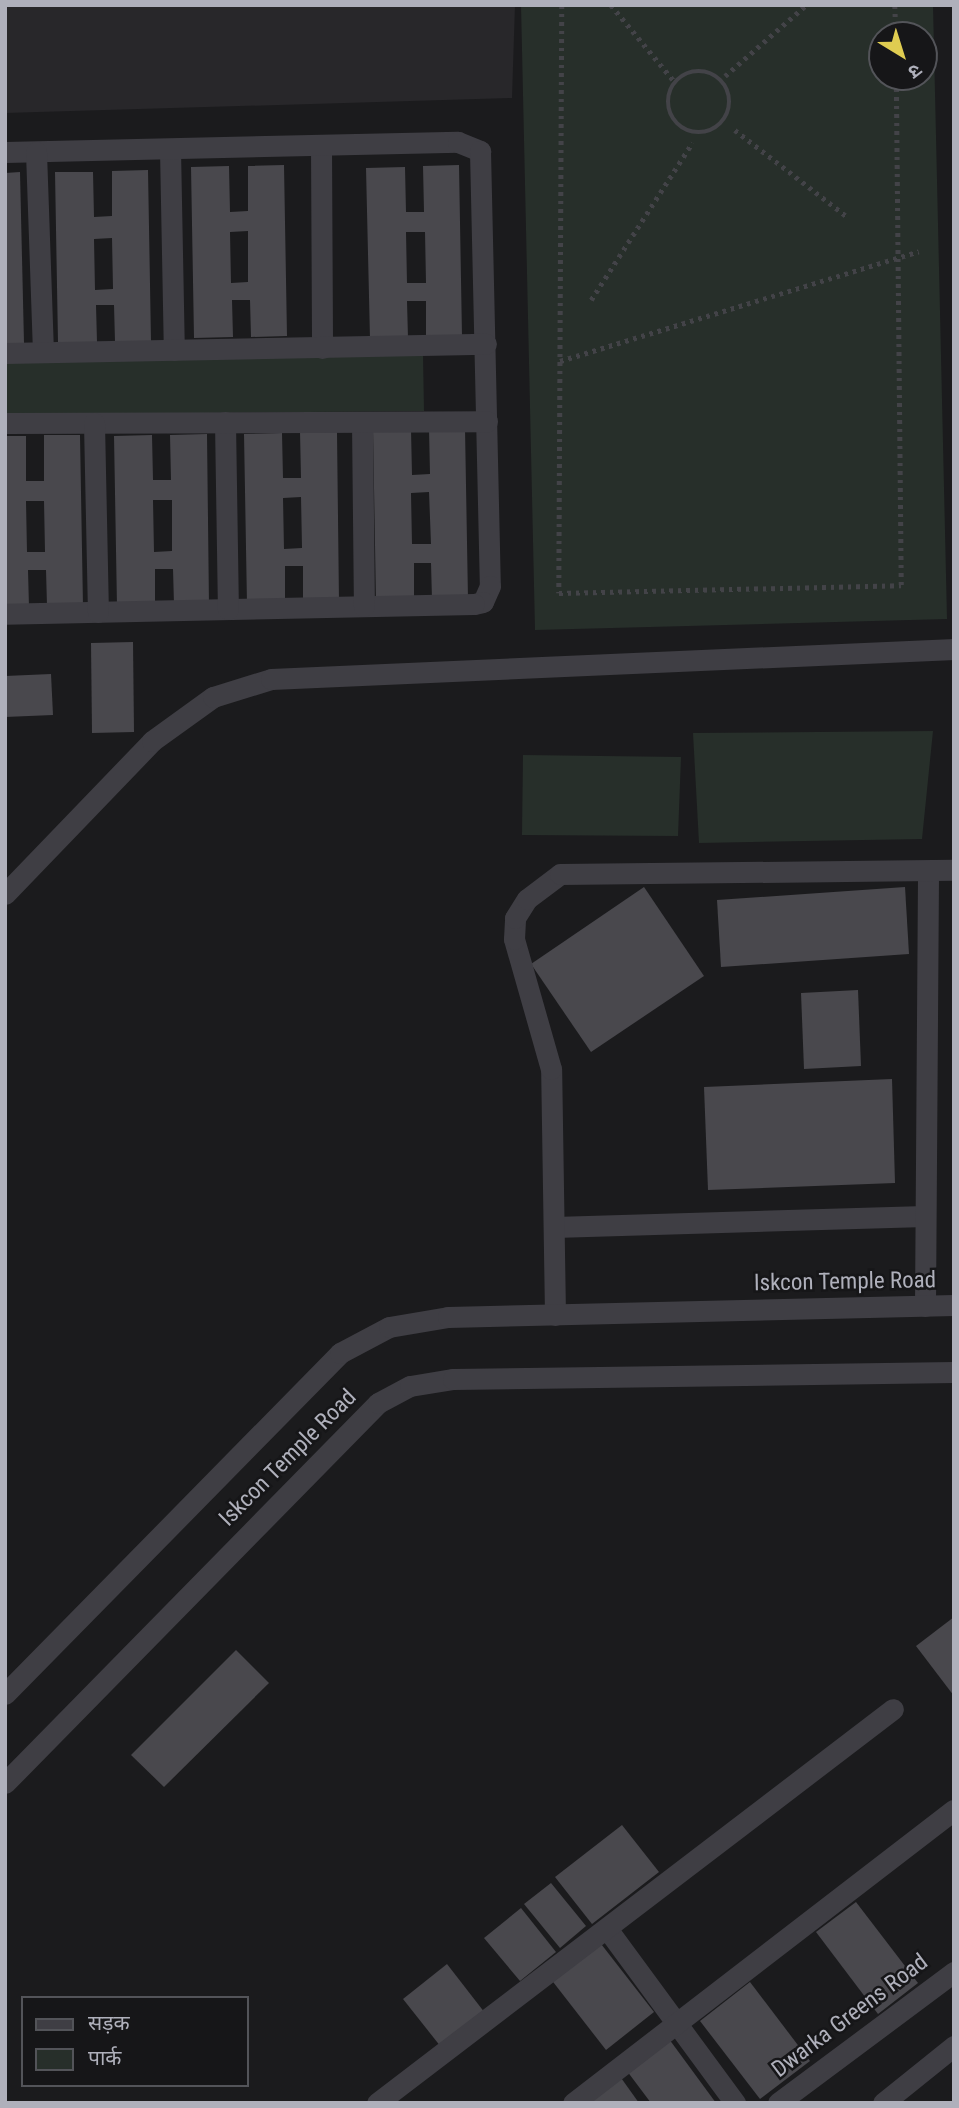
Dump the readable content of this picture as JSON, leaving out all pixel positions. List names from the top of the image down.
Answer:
{
  "streets": {
    "street": ["Iskcon Temple Road", "Dwarka Greens Road"]
  },
  "legend": ["सड़क", "पार्क"],
  "north": "bottom right"
}
